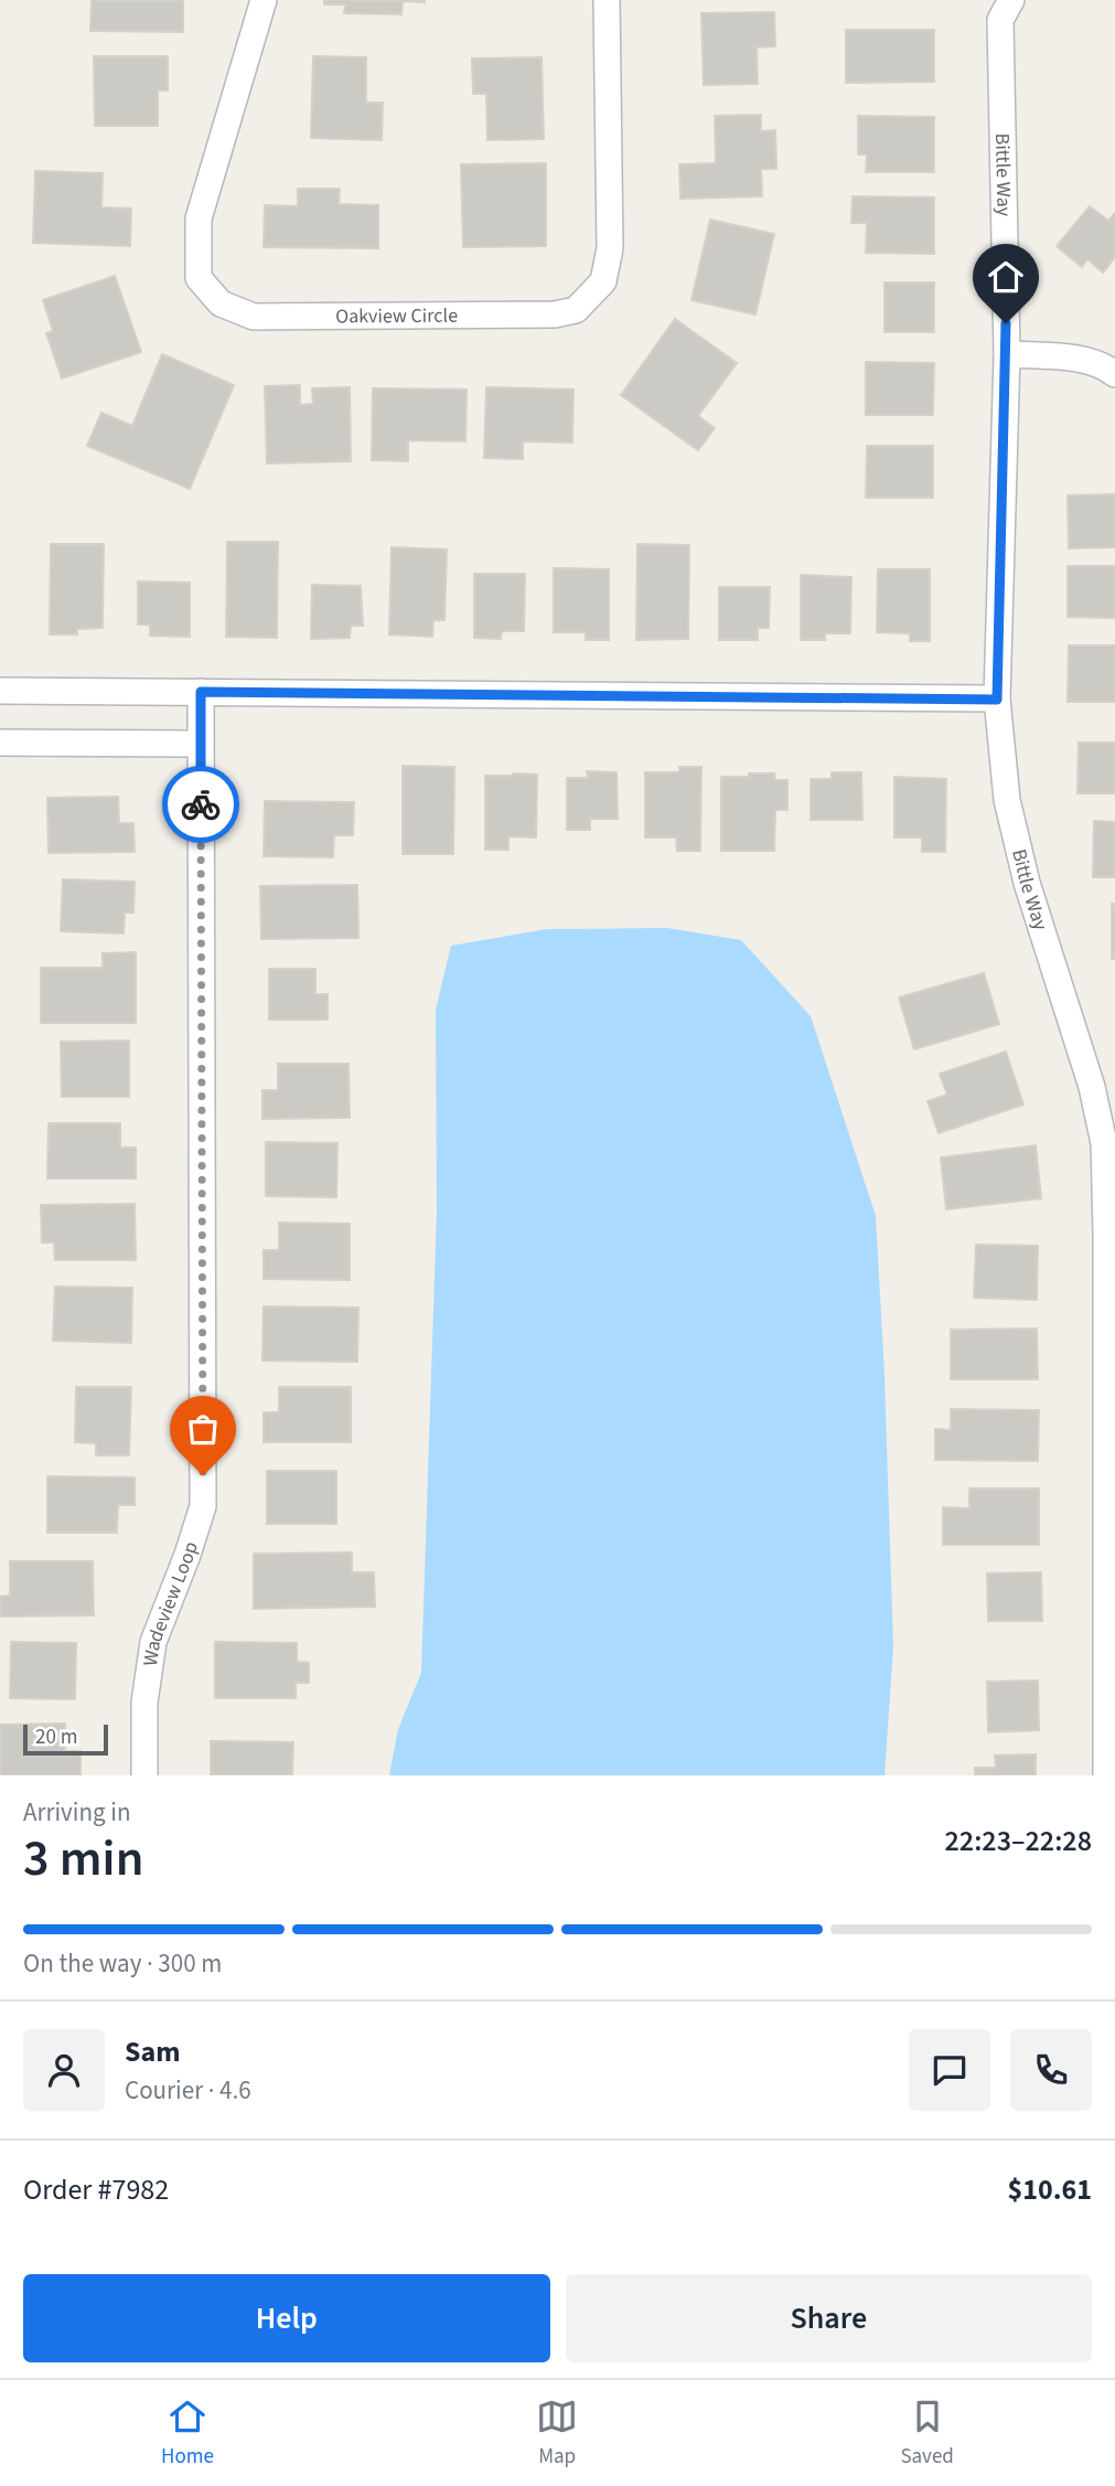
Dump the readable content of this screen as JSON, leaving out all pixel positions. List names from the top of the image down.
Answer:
{
  "streets": {
    "street": ["Bittle Way", "Oakview Circle", "Wadeview Loop"]
  },
  "scale_bar": "20 m",
  "page": {
    "scale": "20 m",
    "heading": ["3 min", "Arriving in", "22:23–22:28"],
    "panel": [
      "Sam",
      "Courier · 4.6",
      "Order #7982",
      "$10.61"
    ],
    "bar": "On the way · 300 m",
    "buttons": ["Help", "Share"],
    "tabs": ["Home", "Map", "Saved"]
  }
}
